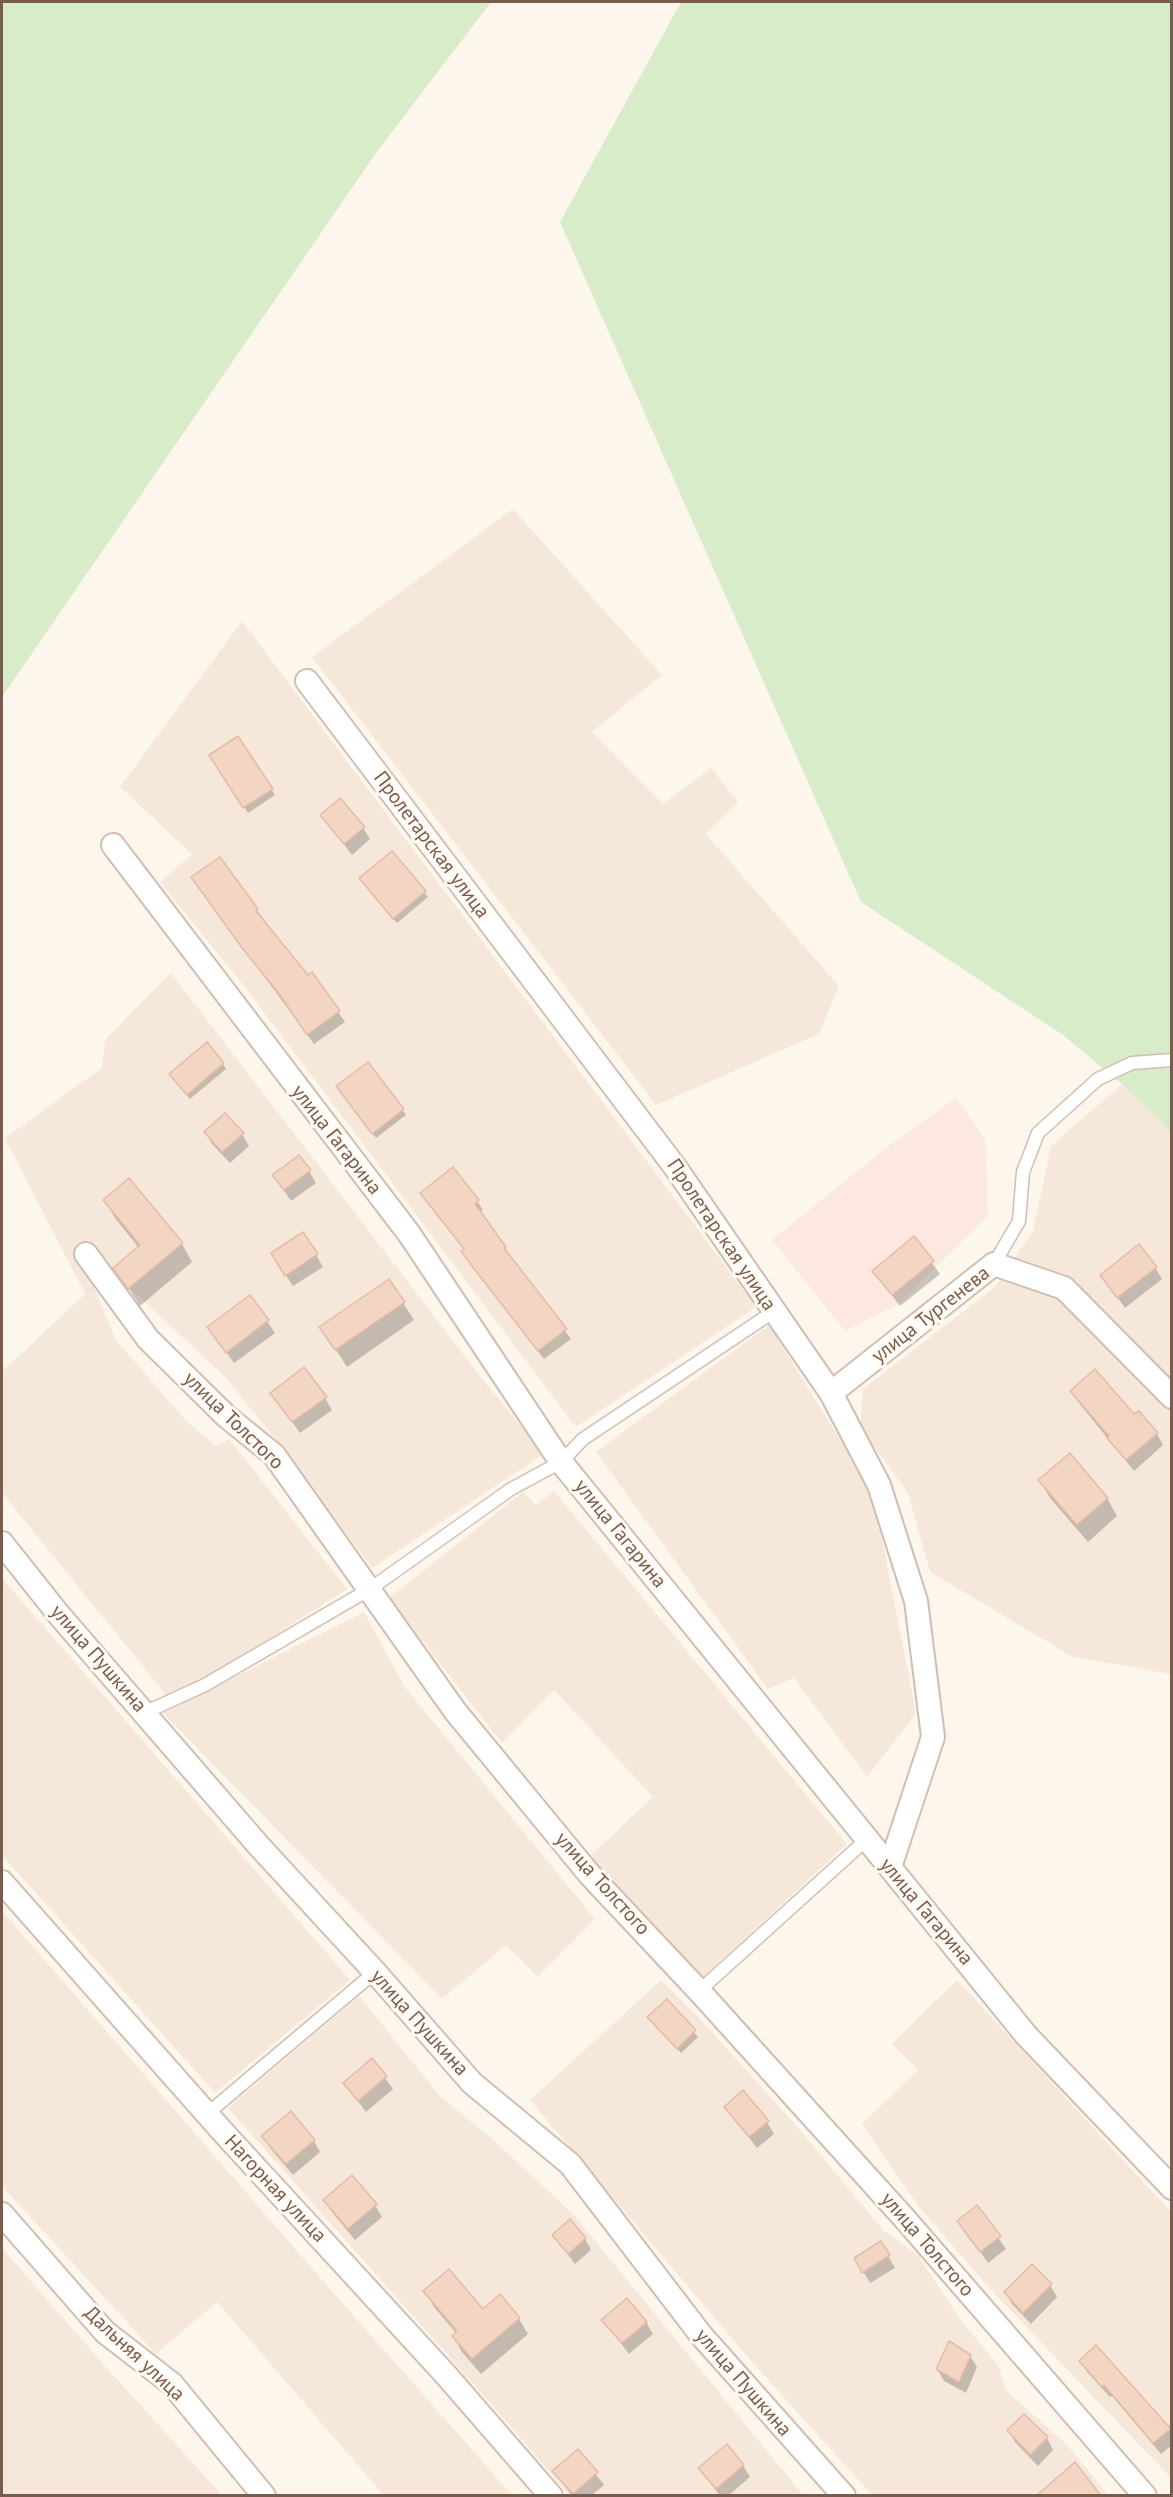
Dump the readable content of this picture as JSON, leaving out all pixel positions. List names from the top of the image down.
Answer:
{
  "streets": {
    "street": [
      "Пролетарская улица",
      "улица Гагарина",
      "улица Тургенева",
      "улица Толстого",
      "улица Пушкина",
      "Нагорная улица",
      "Дальняя улица"
    ]
  },
  "crossings": [
    ["Пролетарская улица", "улица Гагарина"],
    ["Пролетарская улица", "улица Тургенева"]
  ]
}
